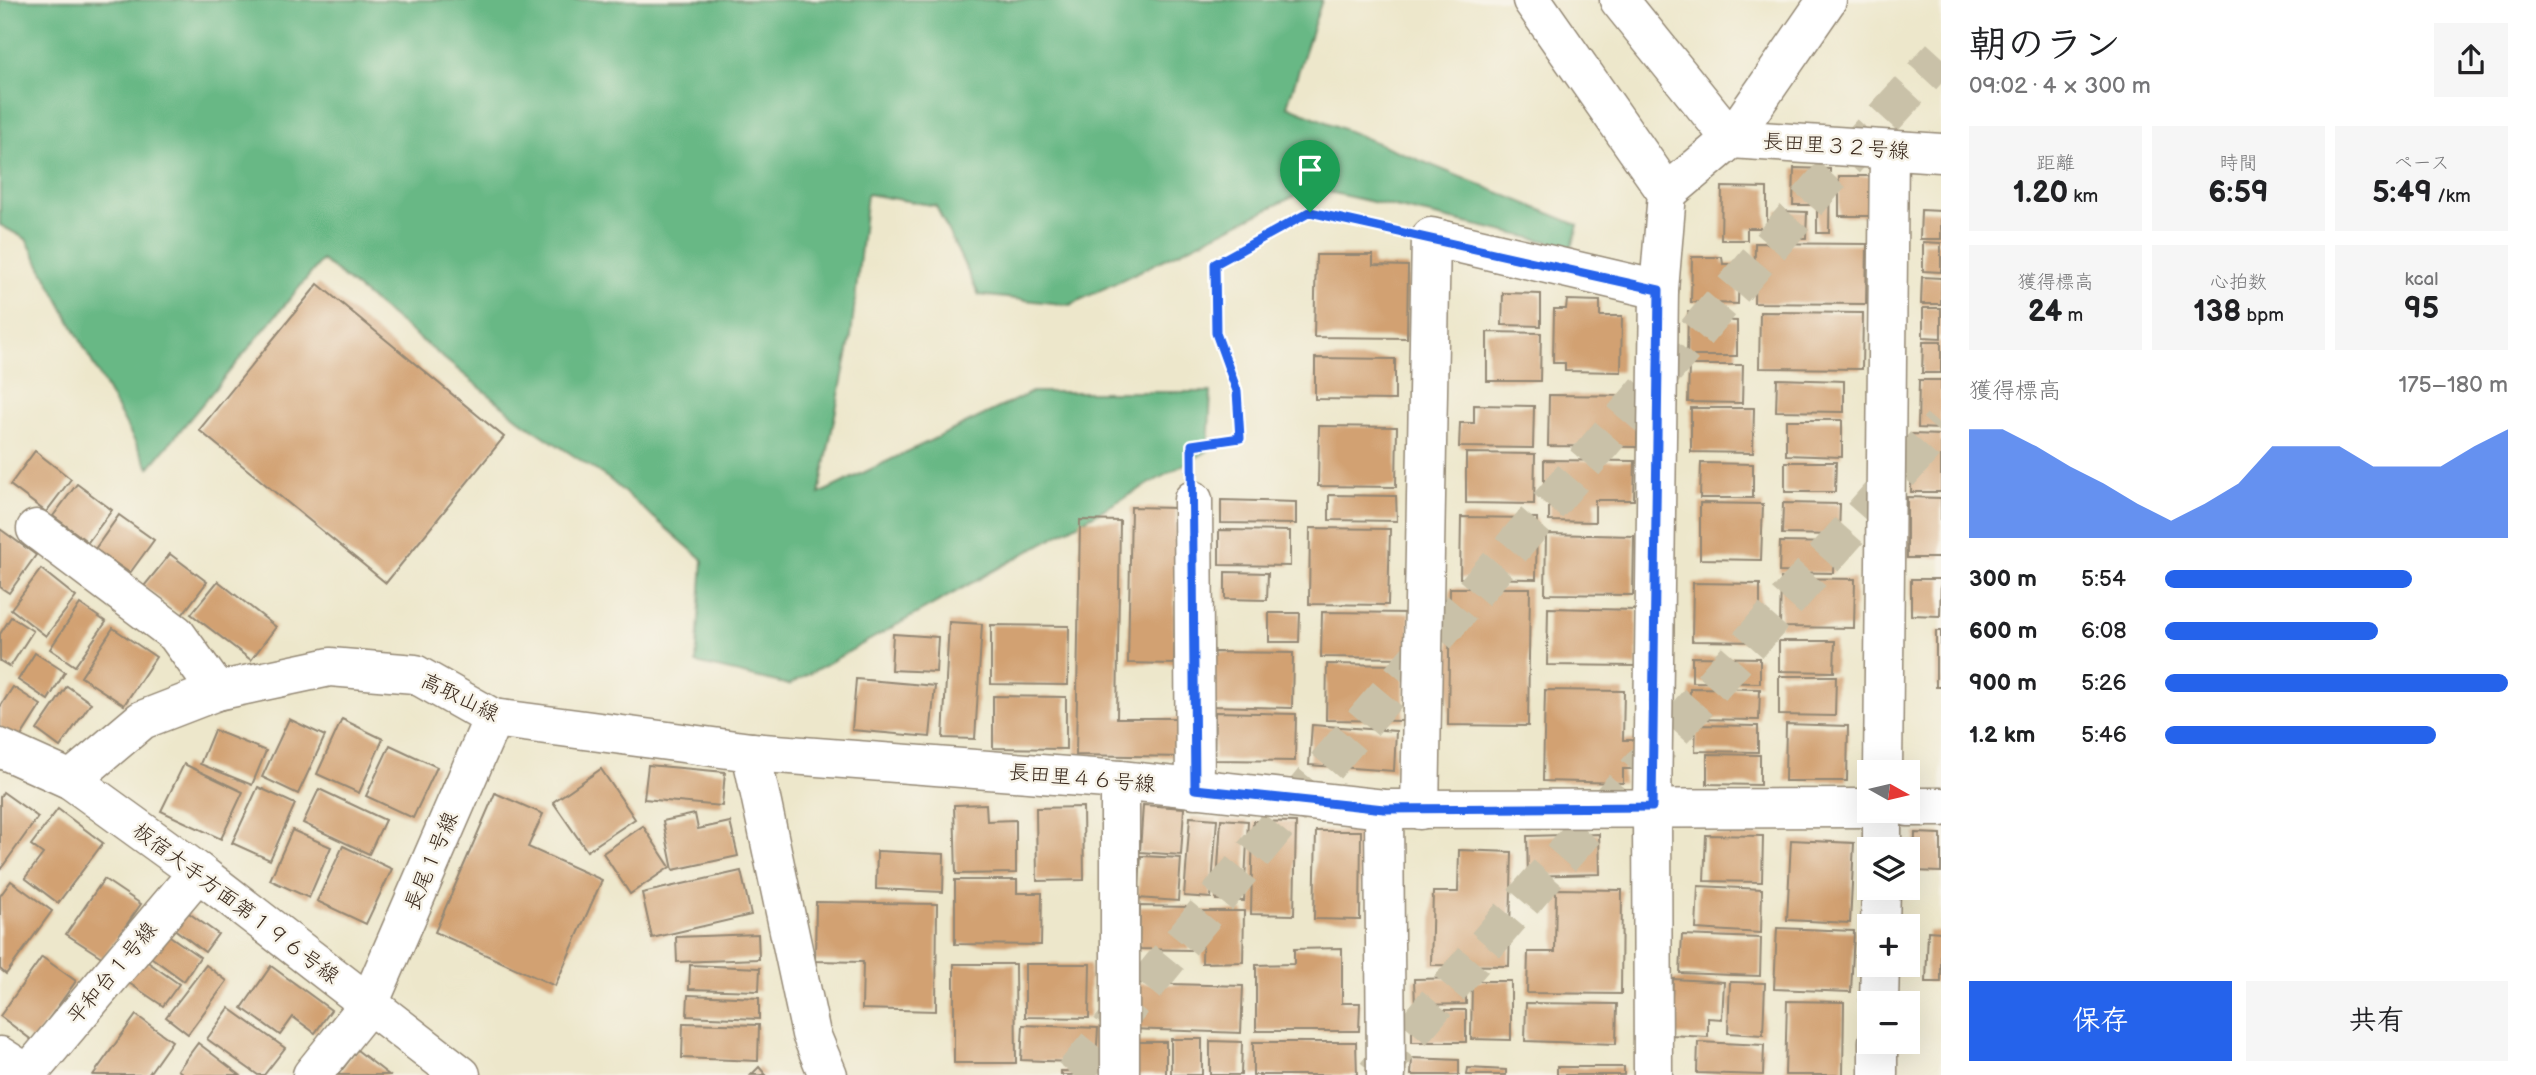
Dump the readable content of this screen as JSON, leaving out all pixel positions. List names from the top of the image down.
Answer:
{
  "streets": {
    "street": [
      "長田里３２号線",
      "高取山線",
      "長田里４６号線",
      "長尾１号線",
      "板宿大手方面第１９６号線",
      "平和台１号線"
    ]
  },
  "crossings": [
    ["高取山線", "長田里４６号線"],
    ["高取山線", "長尾１号線"],
    ["高取山線", "板宿大手方面第１９６号線"],
    ["長尾１号線", "板宿大手方面第１９６号線"],
    ["板宿大手方面第１９６号線", "平和台１号線"]
  ],
  "north": "right",
  "page": {
    "heading": ["朝のラン", "09:02 · 4 × 300 m"],
    "stats": [
      ["距離", "1.20 km"],
      ["時間", "6:59"],
      ["ペース", "5:49 /km"],
      ["獲得標高", "24 m"],
      ["心拍数", "138 bpm"],
      ["kcal", "95"]
    ],
    "chart": ["獲得標高", "175–180 m"],
    "list": [
      {
        "name": "300 m",
        "note": "5:54"
      },
      {
        "name": "600 m",
        "note": "6:08"
      },
      {
        "name": "900 m",
        "note": "5:26"
      },
      {
        "name": "1.2 km",
        "note": "5:46"
      }
    ],
    "map_buttons": ["+", "−"],
    "buttons": ["保存", "共有"]
  }
}
